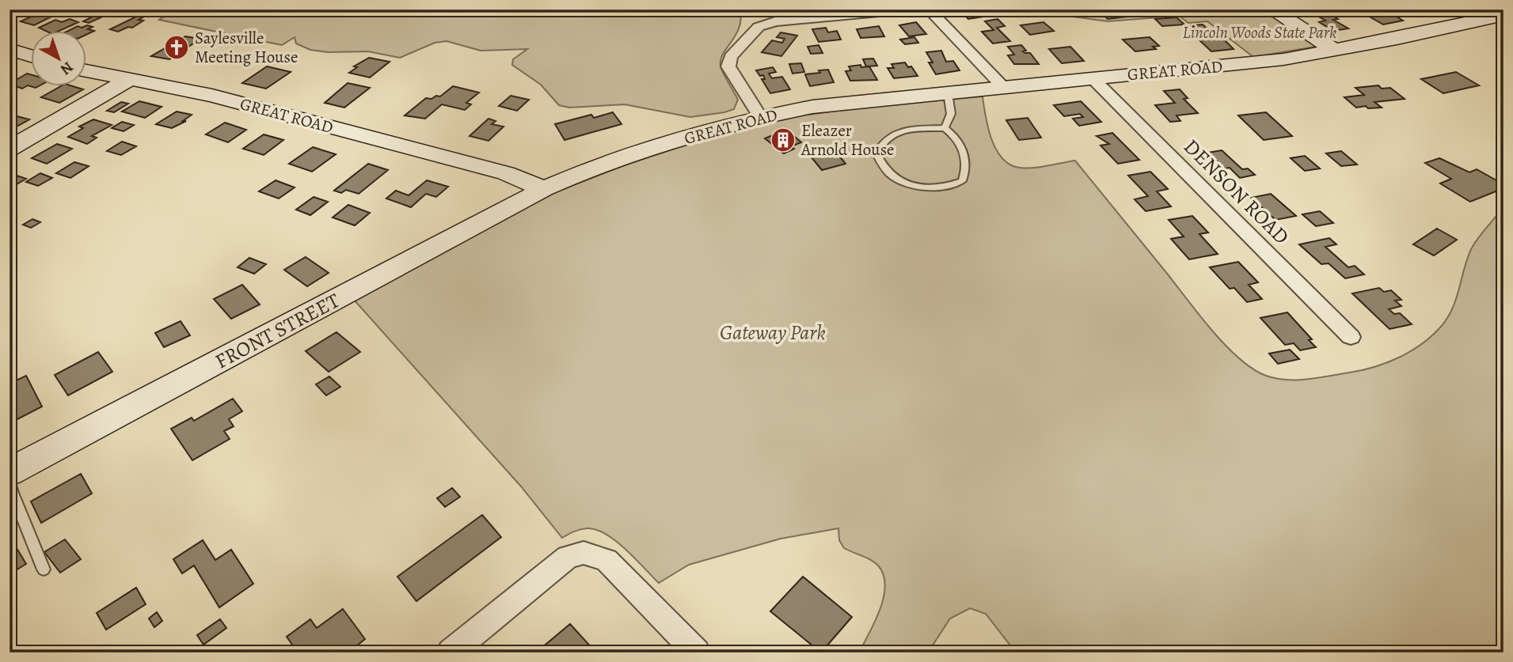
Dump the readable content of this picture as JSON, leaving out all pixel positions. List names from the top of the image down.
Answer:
{
  "streets": {
    "main road": ["GREAT ROAD", "FRONT STREET"],
    "street": ["DENSON ROAD"]
  },
  "crossings": [
    ["GREAT ROAD", "DENSON ROAD"],
    ["GREAT ROAD", "FRONT STREET"]
  ],
  "parks": ["Lincoln Woods State Park", "Gateway Park"],
  "places": {
    "church": ["Saylesville Meeting House"],
    "building": ["Eleazer Arnold House"]
  },
  "north": "bottom right"
}
